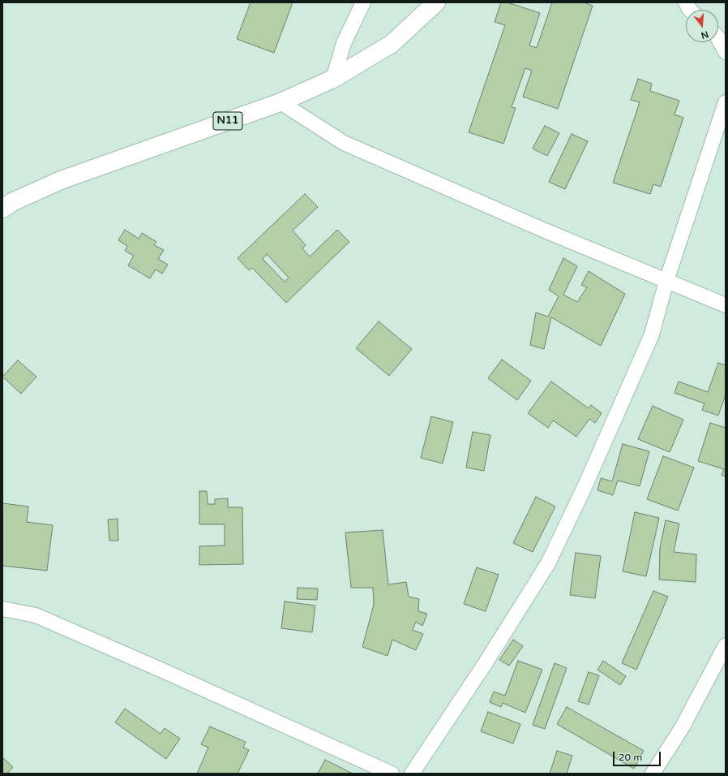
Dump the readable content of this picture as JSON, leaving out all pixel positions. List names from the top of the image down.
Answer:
{
  "streets": {
    "highway": ["N11"]
  },
  "scale_bar": "20 m",
  "north": "bottom"
}
